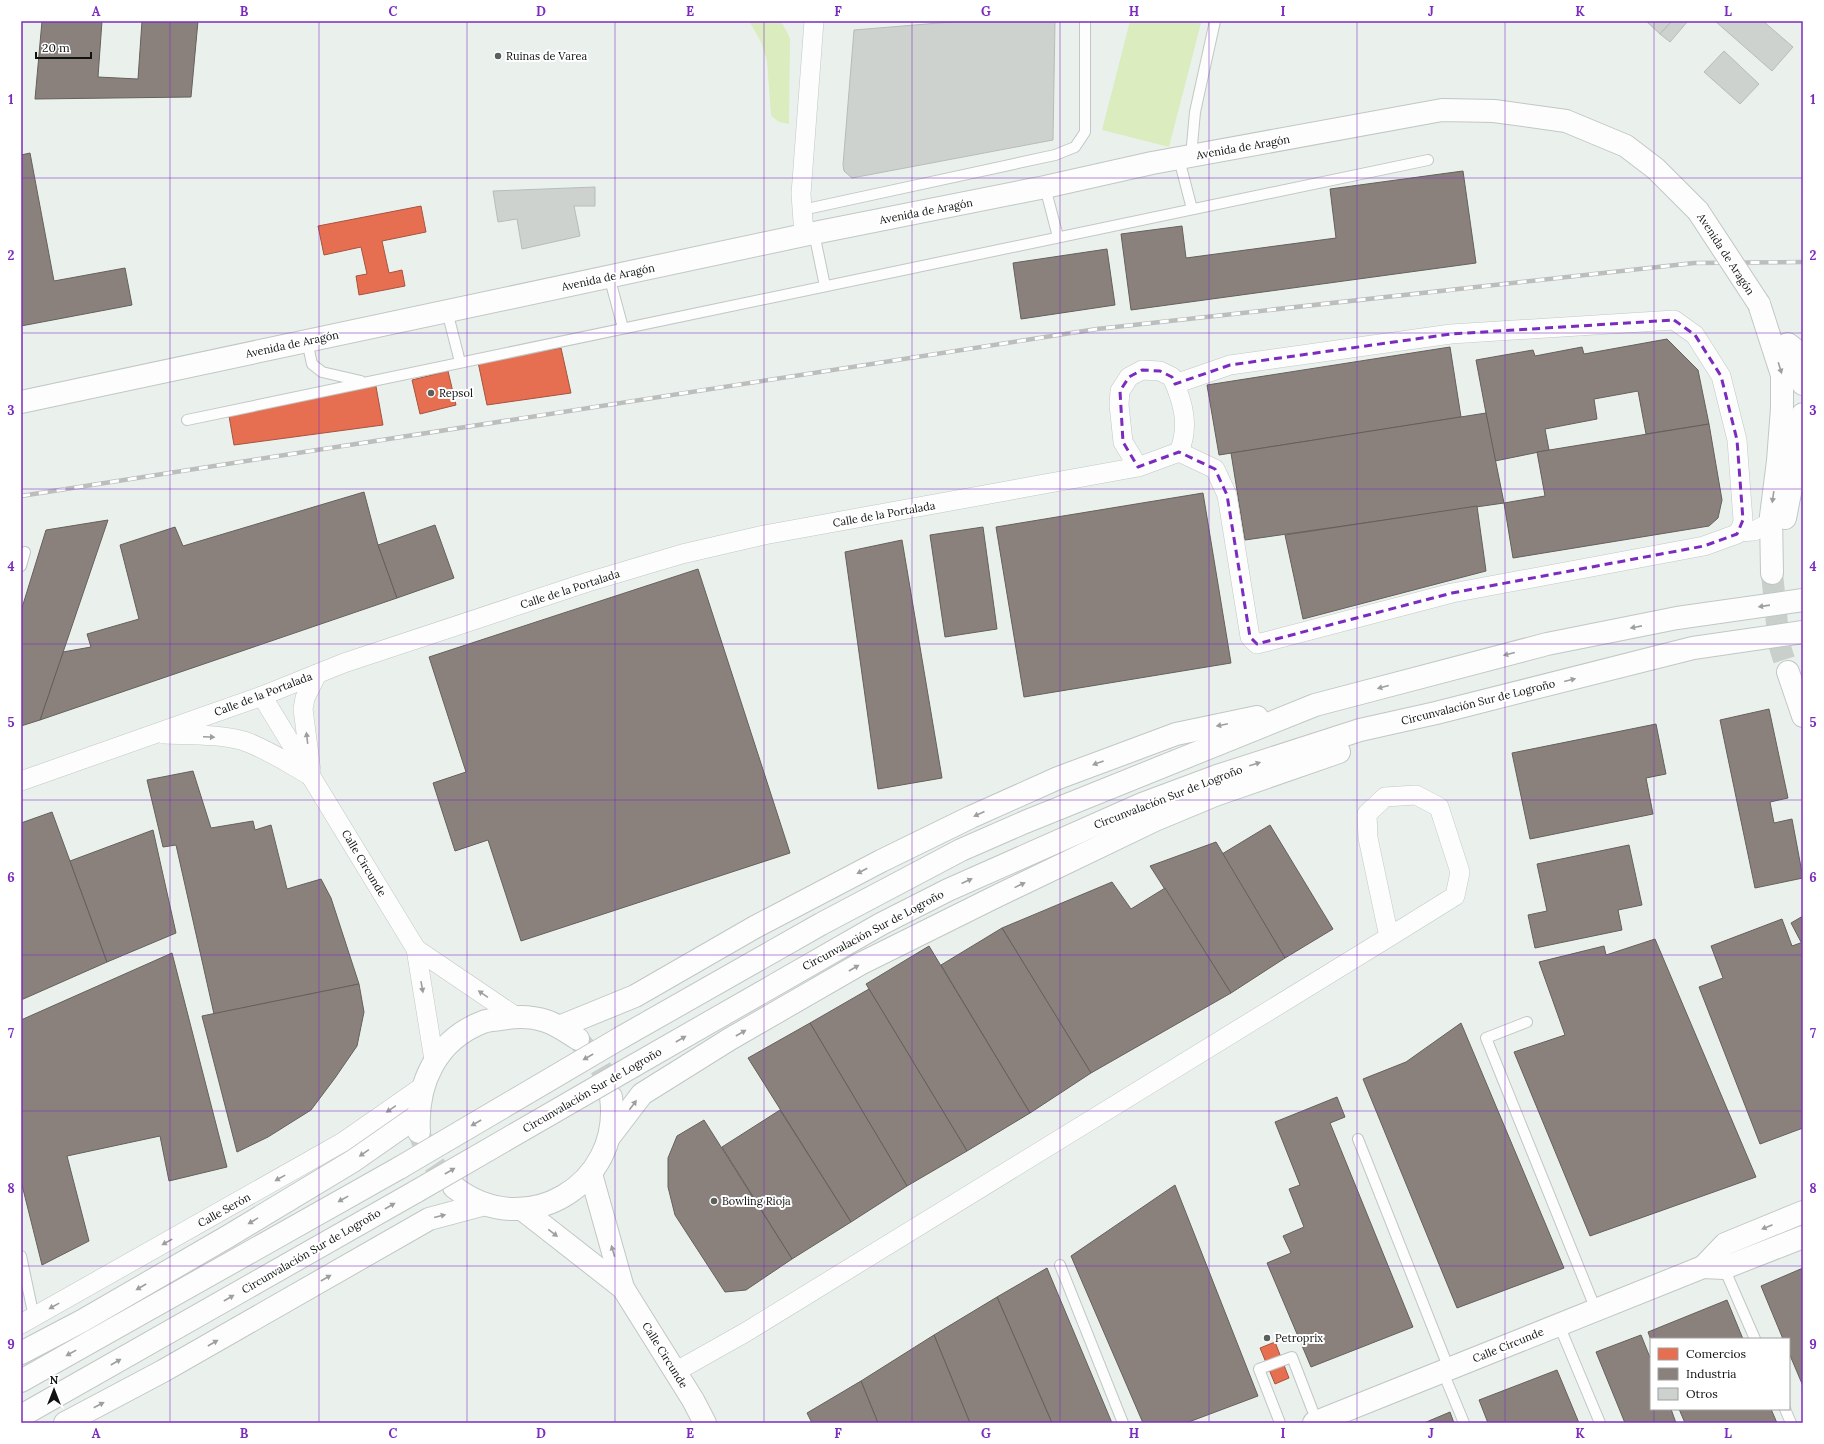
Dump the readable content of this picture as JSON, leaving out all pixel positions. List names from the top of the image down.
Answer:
{
  "streets": {
    "main road": ["Avenida de Aragón", "Circunvalación Sur de Logroño", "Calle Circunde"],
    "street": ["Calle de la Portalada", "Calle Serón"]
  },
  "crossings": [
    ["Calle de la Portalada", "Calle Circunde"]
  ],
  "one_way": ["Calle Serón"],
  "places": [
    "Ruinas de Varea",
    "Repsol",
    "Bowling Rioja",
    "Petroprix"
  ],
  "legend": ["Comercios", "Industria", "Otros"],
  "scale_bar": "20 m",
  "north": "top",
  "grid": {
    "columns": [
      "A",
      "B",
      "C",
      "D",
      "E",
      "F",
      "G",
      "H",
      "I",
      "J",
      "K",
      "L"
    ],
    "rows": [
      "1",
      "2",
      "3",
      "4",
      "5",
      "6",
      "7",
      "8",
      "9"
    ]
  }
}
